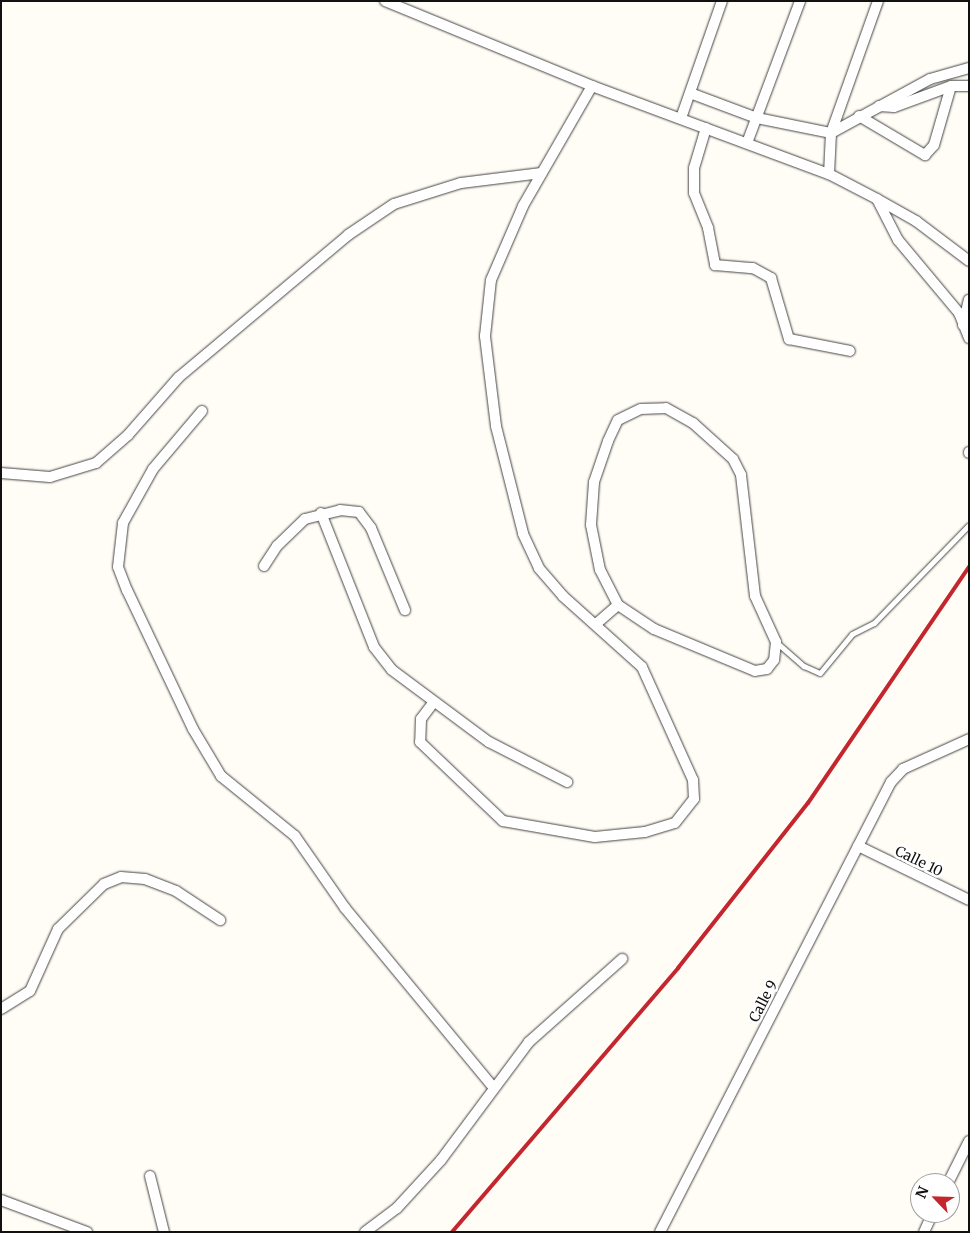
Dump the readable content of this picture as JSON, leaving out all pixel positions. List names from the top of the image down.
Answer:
{
  "streets": {
    "street": ["Calle 10", "Calle 9"]
  },
  "crossings": [
    ["Calle 10", "Calle 9"]
  ],
  "north": "top left"
}
